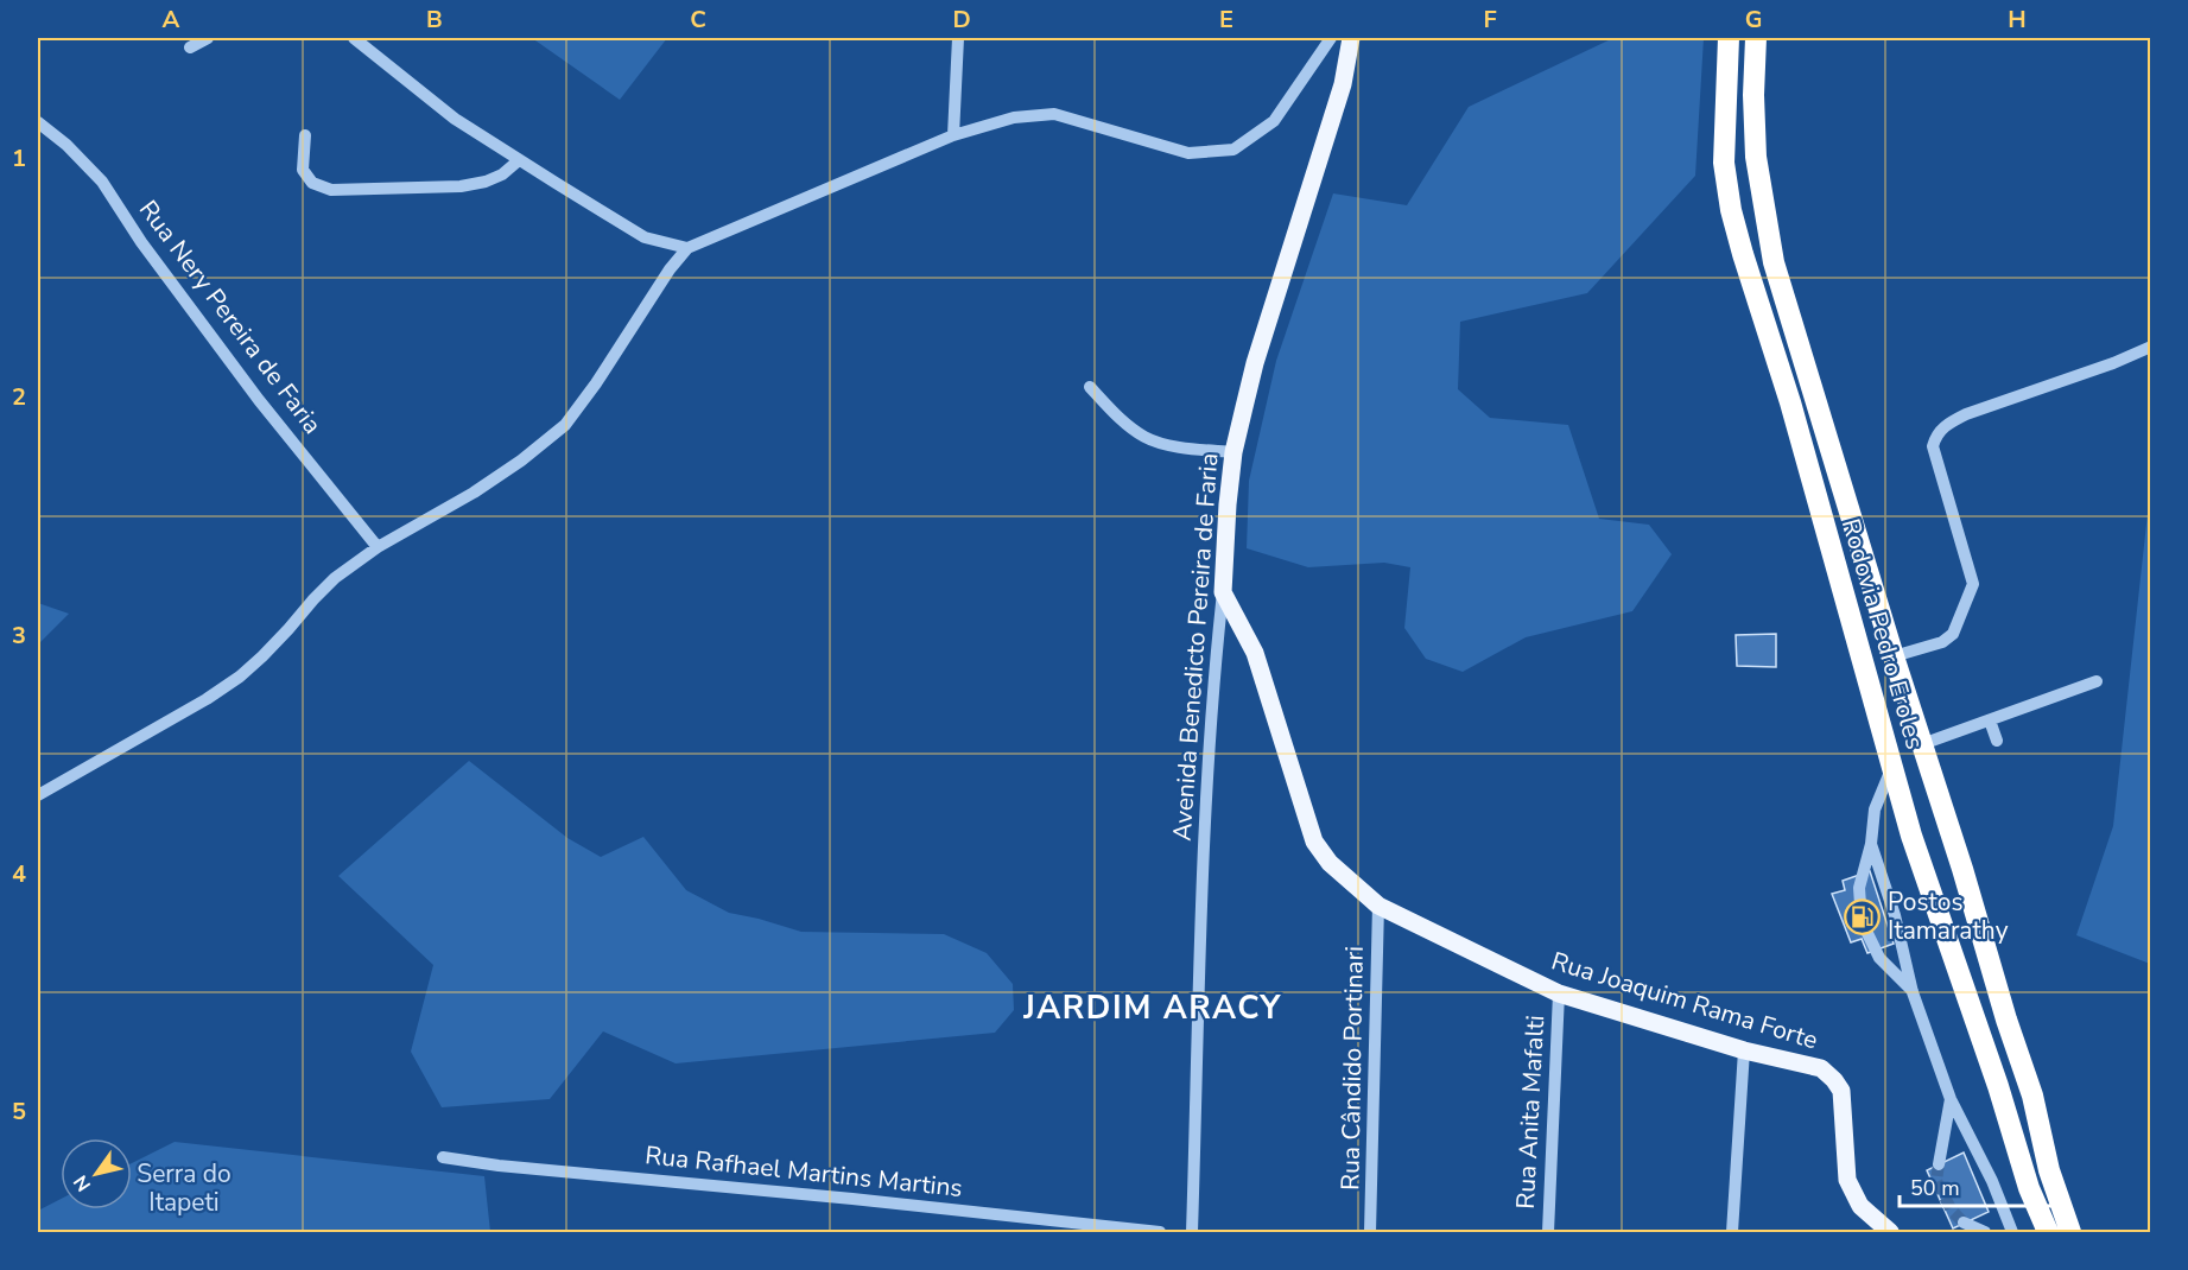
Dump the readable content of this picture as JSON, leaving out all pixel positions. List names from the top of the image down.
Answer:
{
  "streets": {
    "highway": ["Rodovia Pedro Eroles"],
    "main road": ["Avenida Benedicto Pereira de Faria", "Rua Joaquim Rama Forte"],
    "street": [
      "Rua Nery Pereira de Faria",
      "Rua Cândido Portinari",
      "Rua Anita Mafalti",
      "Rua Rafhael Martins Martins"
    ]
  },
  "crossings": [
    ["Avenida Benedicto Pereira de Faria", "Rua Joaquim Rama Forte"],
    ["Rua Joaquim Rama Forte", "Rua Cândido Portinari"],
    ["Rua Joaquim Rama Forte", "Rua Anita Mafalti"]
  ],
  "districts": ["JARDIM ARACY"],
  "parks": ["Serra do Itapeti"],
  "places": {
    "fuel station": ["Postos Itamarathy"]
  },
  "scale_bar": "50 m",
  "north": "bottom left",
  "grid": {
    "columns": [
      "A",
      "B",
      "C",
      "D",
      "E",
      "F",
      "G",
      "H"
    ],
    "rows": [
      "1",
      "2",
      "3",
      "4",
      "5"
    ]
  }
}
